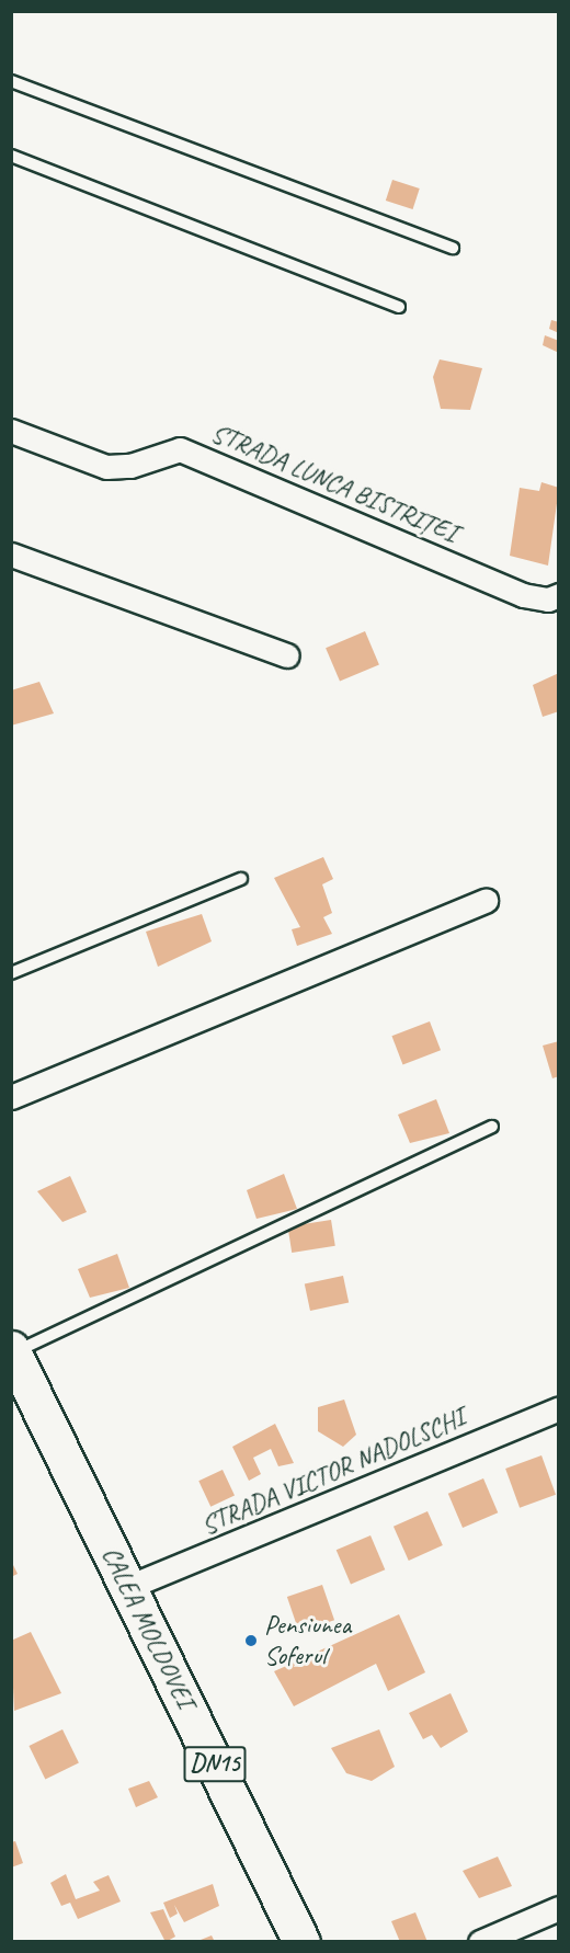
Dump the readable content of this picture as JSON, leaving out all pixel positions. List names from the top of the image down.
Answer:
{
  "streets": {
    "main road": ["CALEA MOLDOVEI", "DN15"],
    "street": ["STRADA LUNCA BISTRIȚEI", "STRADA VICTOR NADOLSCHI"]
  },
  "crossings": [
    ["STRADA VICTOR NADOLSCHI", "CALEA MOLDOVEI"]
  ],
  "places": ["Pensiunea Soferul"]
}
